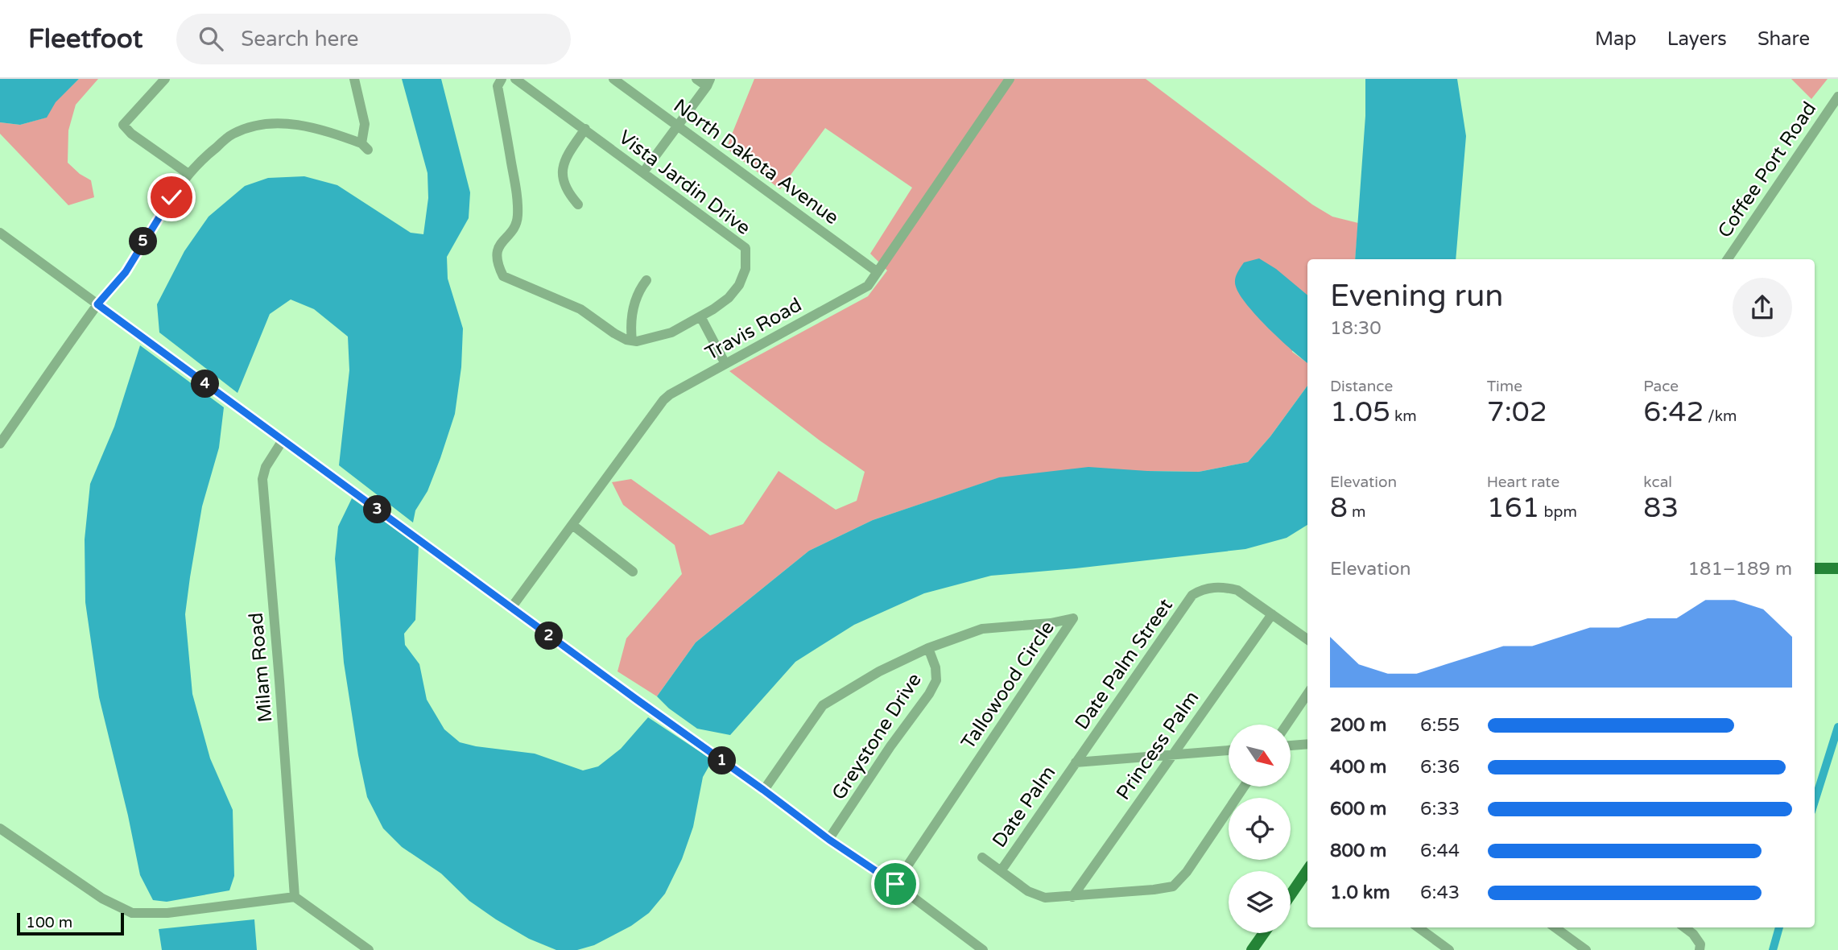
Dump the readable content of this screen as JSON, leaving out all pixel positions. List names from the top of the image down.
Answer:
{
  "streets": {
    "street": [
      "North Dakota Avenue",
      "Coffee Port Road",
      "Vista Jardin Drive",
      "Travis Road",
      "Date Palm Street",
      "Milam Road",
      "Tallowood Circle",
      "Greystone Drive",
      "Princess Palm",
      "Date Palm"
    ]
  },
  "crossings": [
    ["North Dakota Avenue", "Travis Road"],
    ["Date Palm Street", "Princess Palm"],
    ["Date Palm Street", "Date Palm"],
    ["Tallowood Circle", "Greystone Drive"]
  ],
  "scale_bar": "100 m",
  "north": "bottom right",
  "page": {
    "header": "Fleetfoot",
    "search": "Search here",
    "nav": ["Map", "Layers", "Share"],
    "pins": [
      "5",
      "4",
      "3",
      "2",
      "1"
    ],
    "heading": ["Evening run", "18:30"],
    "stats": [
      ["Distance", "1.05 km"],
      ["Time", "7:02"],
      ["Pace", "6:42 /km"],
      ["Elevation", "8 m"],
      ["Heart rate", "161 bpm"],
      ["kcal", "83"]
    ],
    "chart": ["Elevation", "181–189 m"],
    "list": [
      {
        "name": "200 m",
        "note": "6:55"
      },
      {
        "name": "400 m",
        "note": "6:36"
      },
      {
        "name": "600 m",
        "note": "6:33"
      },
      {
        "name": "800 m",
        "note": "6:44"
      },
      {
        "name": "1.0 km",
        "note": "6:43"
      }
    ],
    "scale": "100 m"
  }
}
